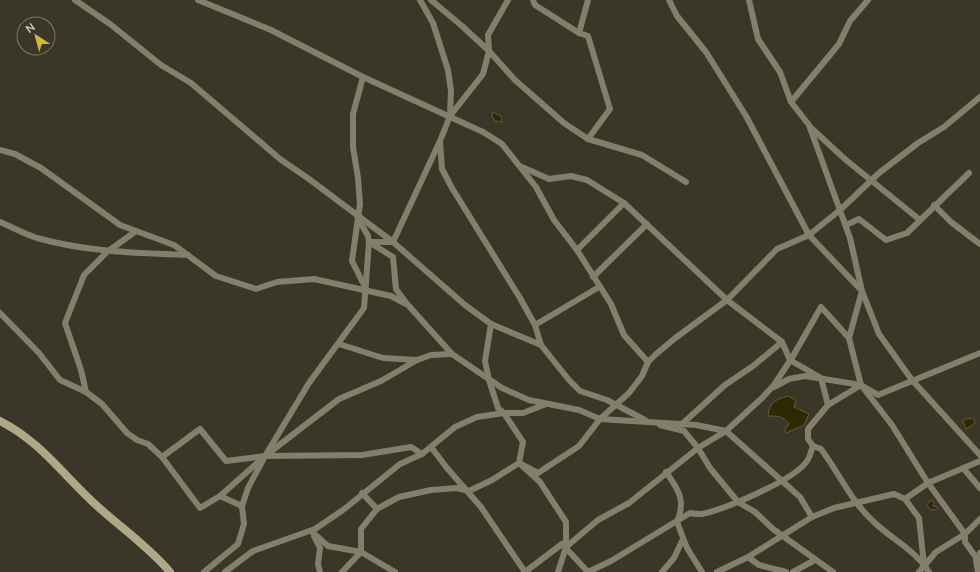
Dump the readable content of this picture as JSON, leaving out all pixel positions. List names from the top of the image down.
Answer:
{
  "north": "top left"
}
